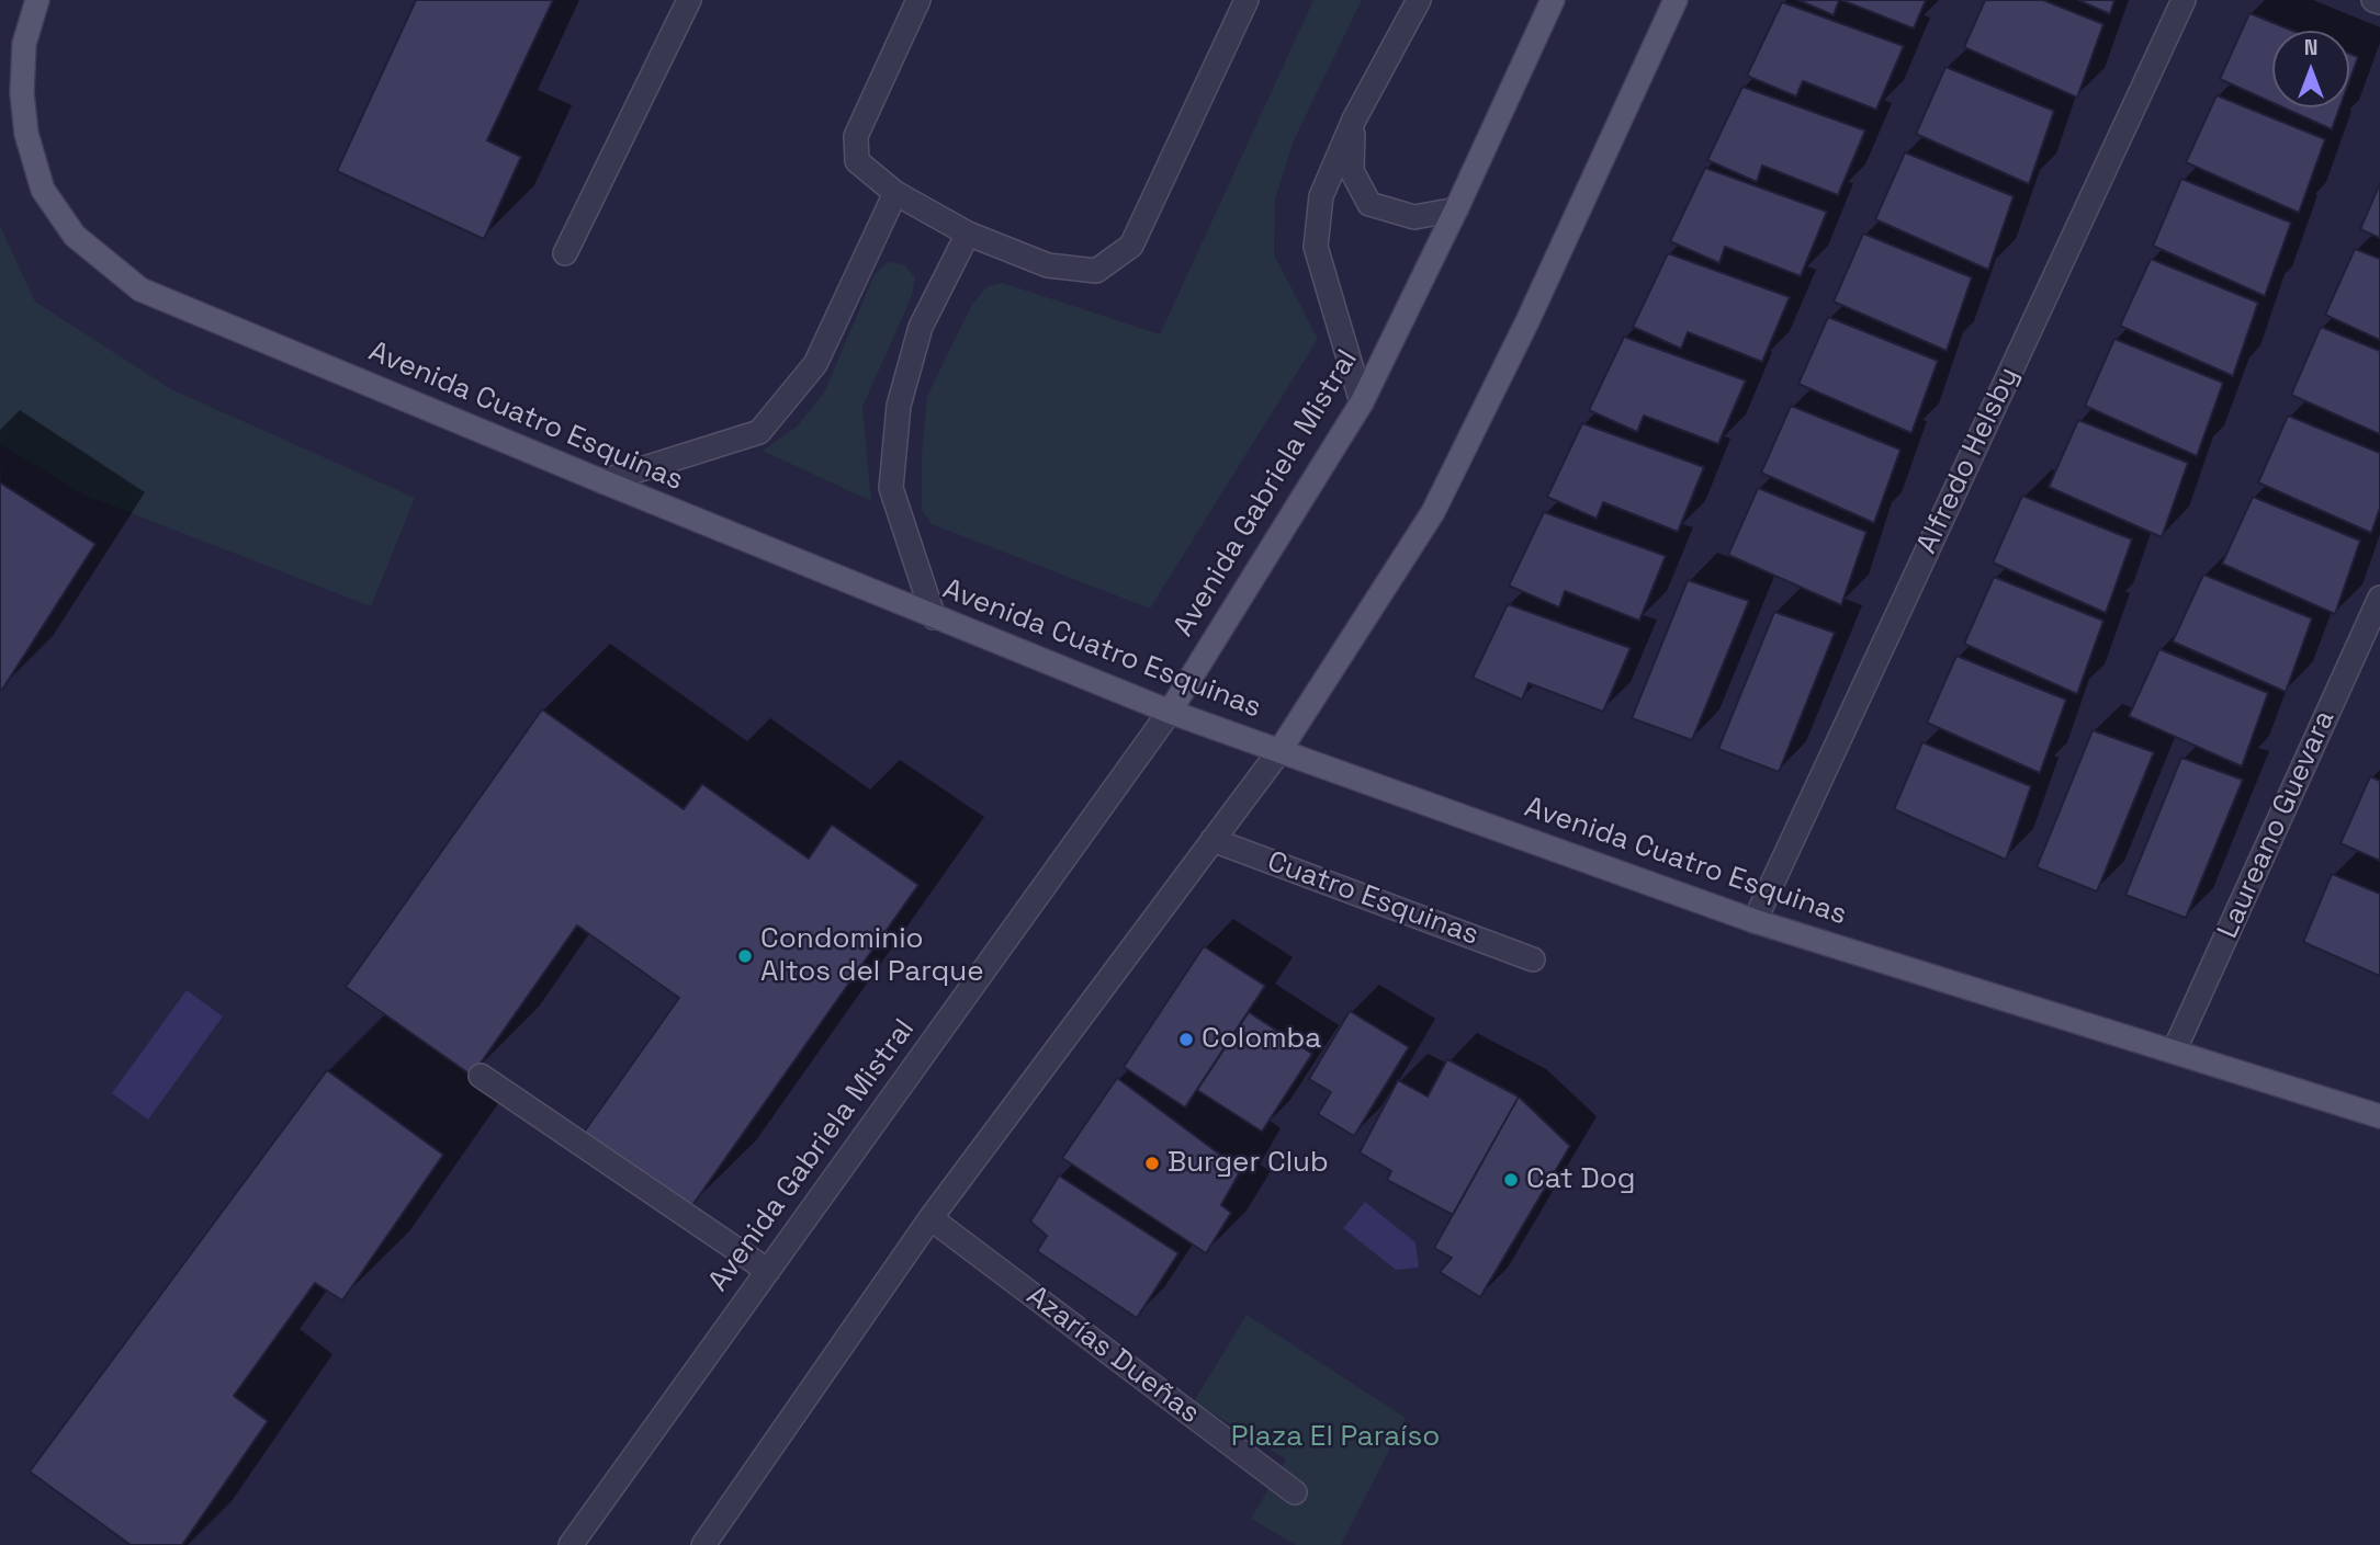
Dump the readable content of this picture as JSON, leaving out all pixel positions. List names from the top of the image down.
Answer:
{
  "streets": {
    "main road": ["Avenida Cuatro Esquinas", "Avenida Gabriela Mistral"],
    "street": [
      "Alfredo Helsby",
      "Laureano Guevara",
      "Cuatro Esquinas",
      "Azarías Dueñas"
    ]
  },
  "crossings": [
    ["Avenida Cuatro Esquinas", "Alfredo Helsby"],
    ["Avenida Cuatro Esquinas", "Avenida Gabriela Mistral"],
    ["Avenida Cuatro Esquinas", "Laureano Guevara"]
  ],
  "parks": ["Plaza El Paraíso"],
  "places": [
    "Condominio Altos del Parque",
    "Colomba",
    "Burger Club",
    "Cat Dog"
  ],
  "north": "top"
}
